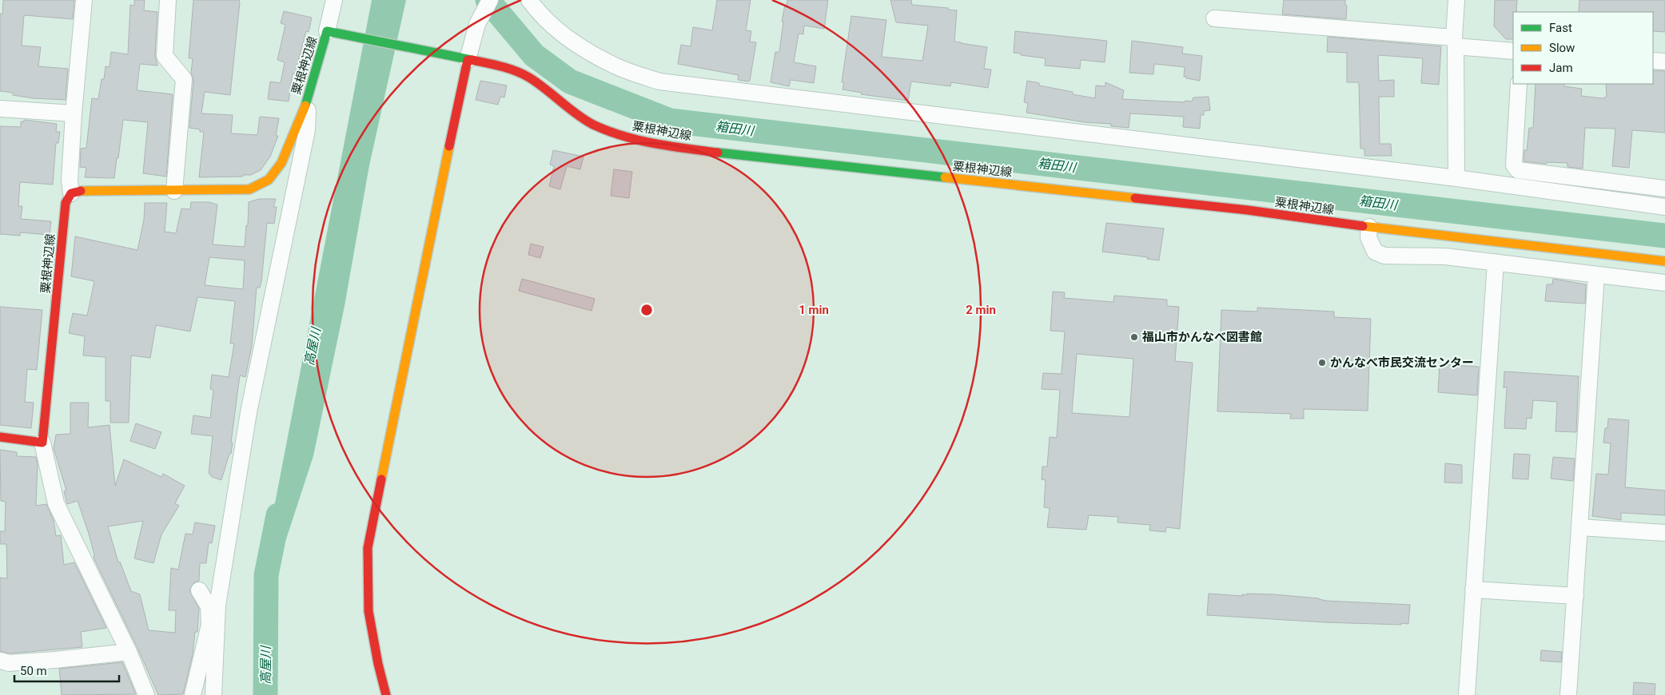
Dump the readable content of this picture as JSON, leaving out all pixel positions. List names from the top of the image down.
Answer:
{
  "streets": {
    "main road": ["粟根神辺線"]
  },
  "water": ["箱田川", "高屋川"],
  "places": ["福山市かんなべ図書館", "かんなべ市民交流センター"],
  "legend": ["Fast", "Slow", "Jam"],
  "scale_bar": "50 m",
  "rings": ["1 min", "2 min"]
}
